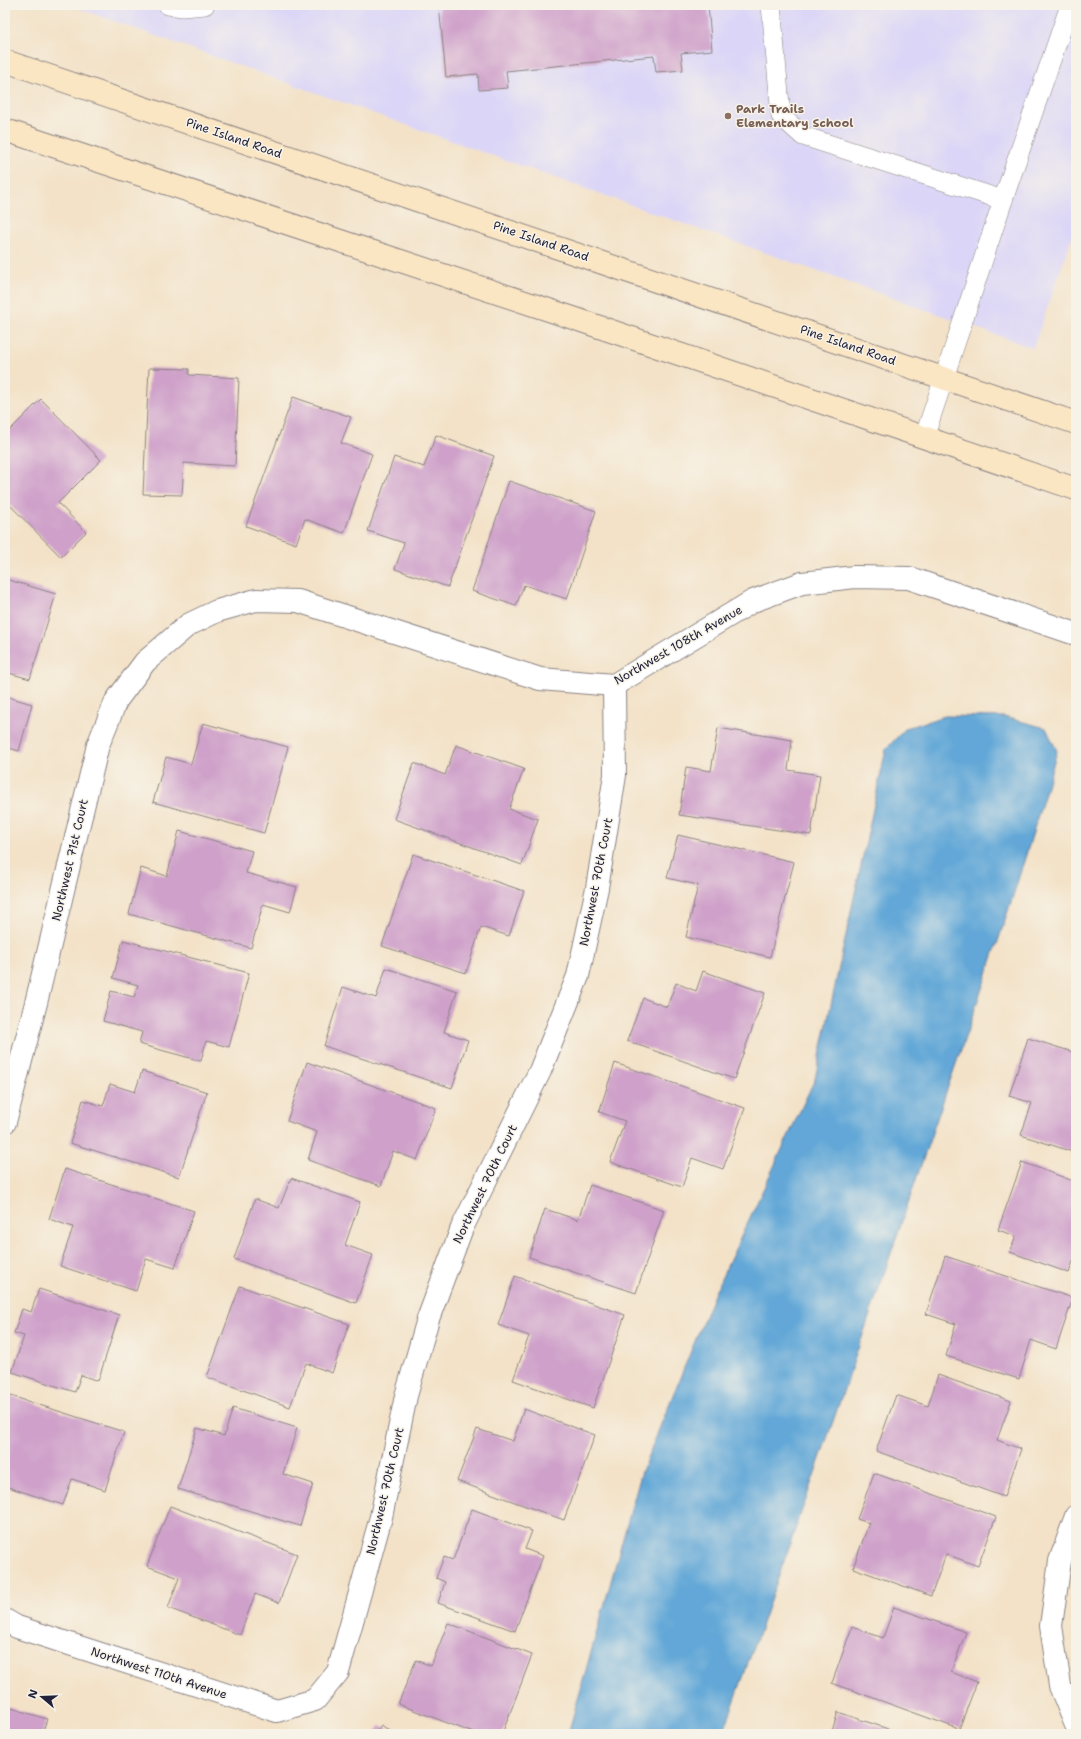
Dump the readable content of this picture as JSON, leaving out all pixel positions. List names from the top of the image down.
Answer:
{
  "streets": {
    "main road": ["Pine Island Road"],
    "street": [
      "Northwest 108th Avenue",
      "Northwest 71st Court",
      "Northwest 70th Court",
      "Northwest 110th Avenue"
    ]
  },
  "crossings": [
    ["Northwest 108th Avenue", "Northwest 71st Court"],
    ["Northwest 108th Avenue", "Northwest 70th Court"],
    ["Northwest 70th Court", "Northwest 110th Avenue"]
  ],
  "places": ["Park Trails Elementary School"],
  "north": "left"
}
